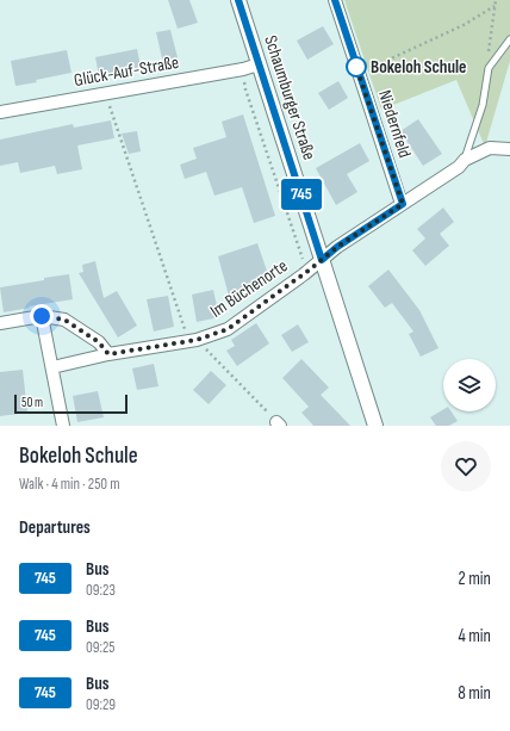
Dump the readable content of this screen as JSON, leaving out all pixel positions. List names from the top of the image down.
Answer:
{
  "streets": {
    "street": [
      "Glück-Auf-Straße",
      "Schaumburger Straße",
      "Niedernfeld",
      "Im Büchenorte"
    ]
  },
  "crossings": [
    ["Glück-Auf-Straße", "Schaumburger Straße"],
    ["Schaumburger Straße", "Im Büchenorte"],
    ["Niedernfeld", "Im Büchenorte"]
  ],
  "places": ["Bokeloh Schule"],
  "lines": ["bus line 745"],
  "scale_bar": "50 m",
  "page": {
    "on_map": "745",
    "scale": "50 m",
    "heading": [
      ["Bokeloh Schule", "Walk · 4 min · 250 m"],
      "Departures"
    ],
    "list": [
      {
        "mark": "745",
        "name": "Bus",
        "note": "09:23",
        "value": "2 min"
      },
      {
        "mark": "745",
        "name": "Bus",
        "note": "09:25",
        "value": "4 min"
      },
      {
        "mark": "745",
        "name": "Bus",
        "note": "09:29",
        "value": "8 min"
      }
    ]
  }
}
